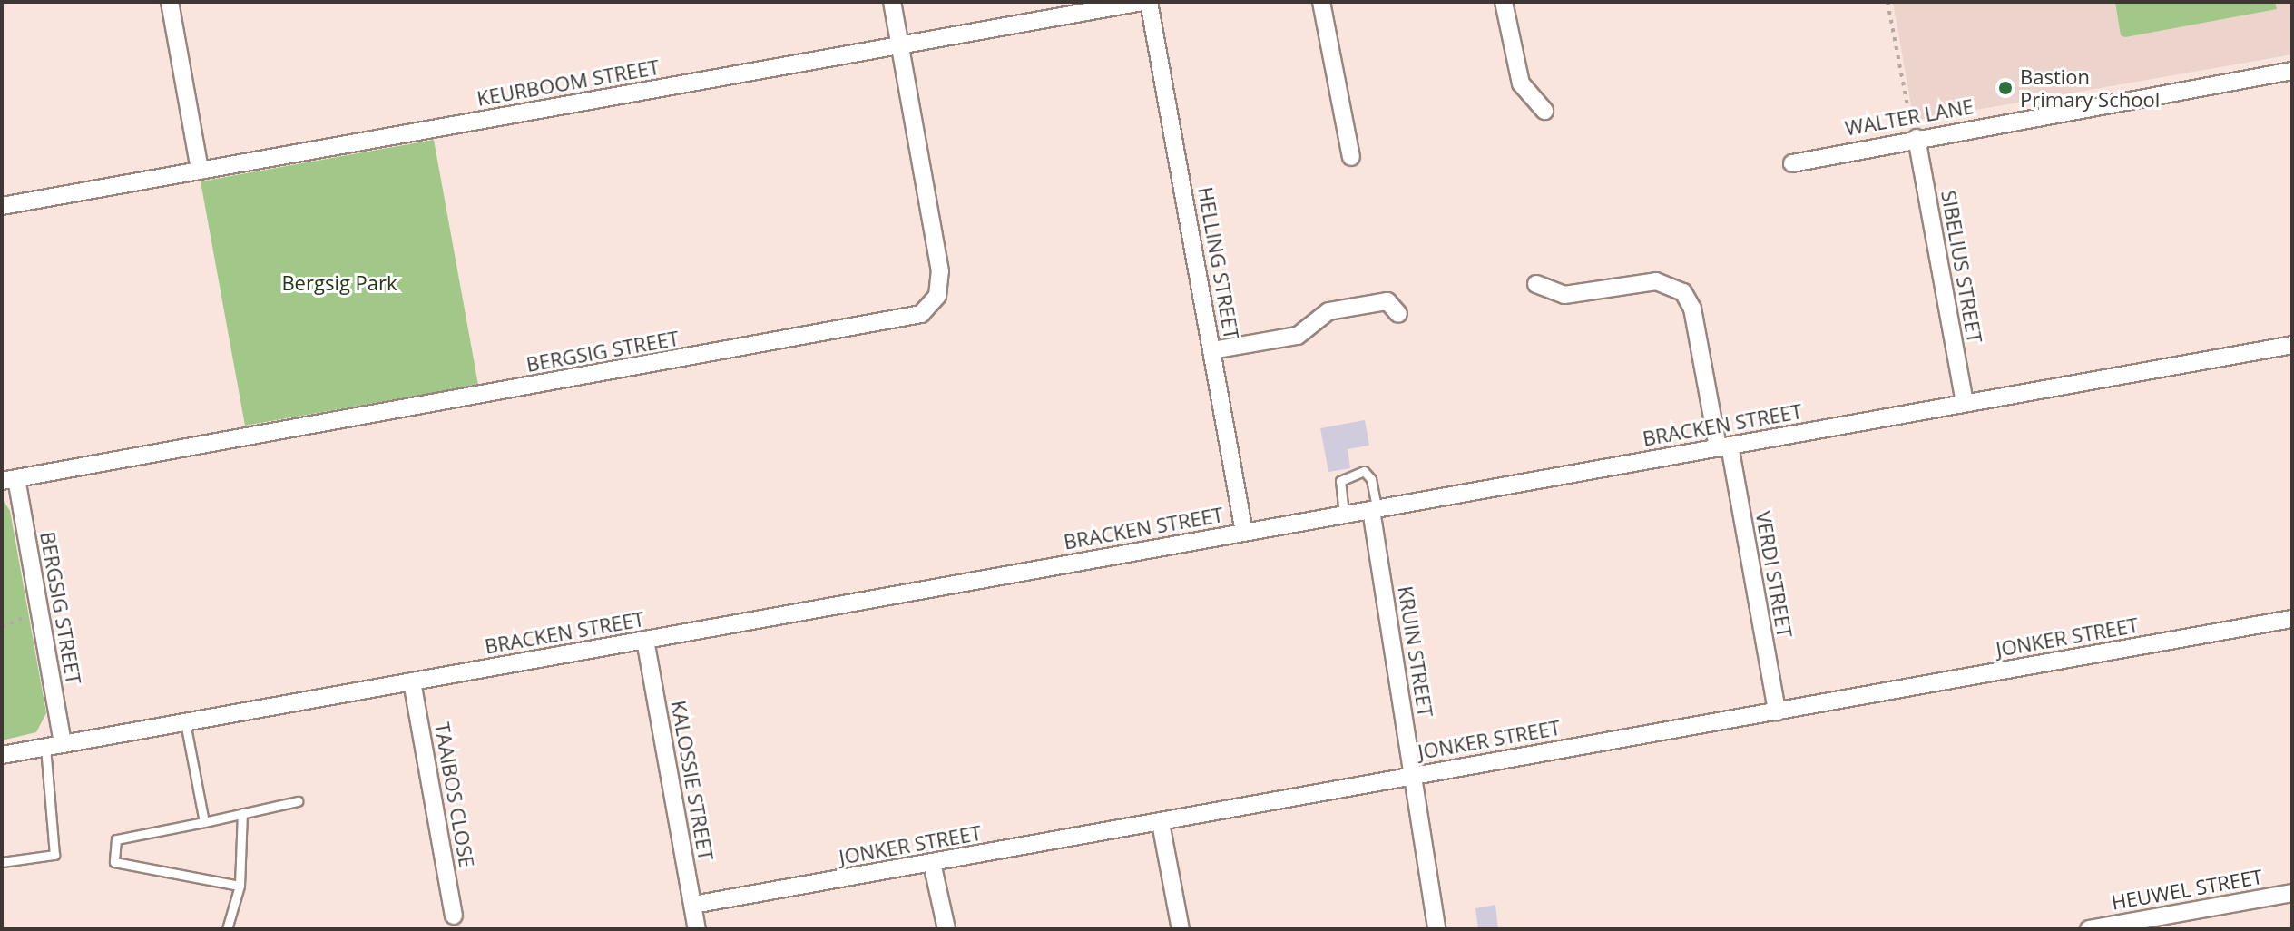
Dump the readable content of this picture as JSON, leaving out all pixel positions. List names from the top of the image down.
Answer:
{
  "streets": {
    "street": [
      "KEURBOOM STREET",
      "WALTER LANE",
      "HELLING STREET",
      "SIBELIUS STREET",
      "BERGSIG STREET",
      "BRACKEN STREET",
      "VERDI STREET",
      "JONKER STREET",
      "KRUIN STREET",
      "KALOSSIE STREET",
      "TAAIBOS CLOSE",
      "HEUWEL STREET"
    ]
  },
  "crossings": [
    ["KEURBOOM STREET", "BERGSIG STREET"],
    ["WALTER LANE", "SIBELIUS STREET"],
    ["HELLING STREET", "BRACKEN STREET"],
    ["SIBELIUS STREET", "BRACKEN STREET"],
    ["BERGSIG STREET", "BRACKEN STREET"],
    ["BRACKEN STREET", "VERDI STREET"],
    ["BRACKEN STREET", "KRUIN STREET"],
    ["BRACKEN STREET", "KALOSSIE STREET"],
    ["BRACKEN STREET", "TAAIBOS CLOSE"],
    ["VERDI STREET", "JONKER STREET"],
    ["JONKER STREET", "KRUIN STREET"],
    ["JONKER STREET", "KALOSSIE STREET"]
  ],
  "parks": ["Bergsig Park"],
  "places": ["Bastion Primary School"]
}
